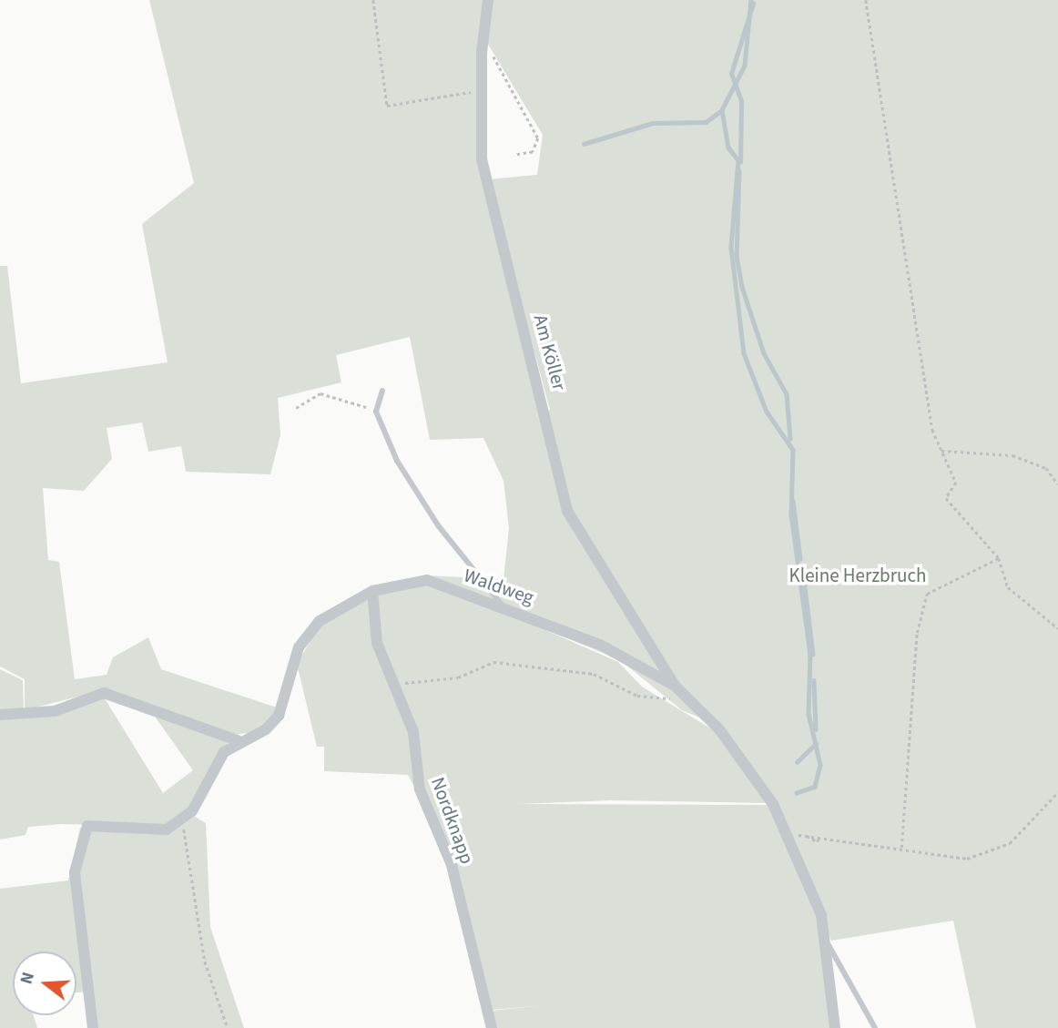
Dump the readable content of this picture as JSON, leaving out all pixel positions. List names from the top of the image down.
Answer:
{
  "streets": {
    "street": ["Am Köller", "Waldweg", "Nordknapp"]
  },
  "crossings": [
    ["Am Köller", "Waldweg"],
    ["Waldweg", "Nordknapp"]
  ],
  "parks": ["Kleine Herzbruch"],
  "north": "left"
}
